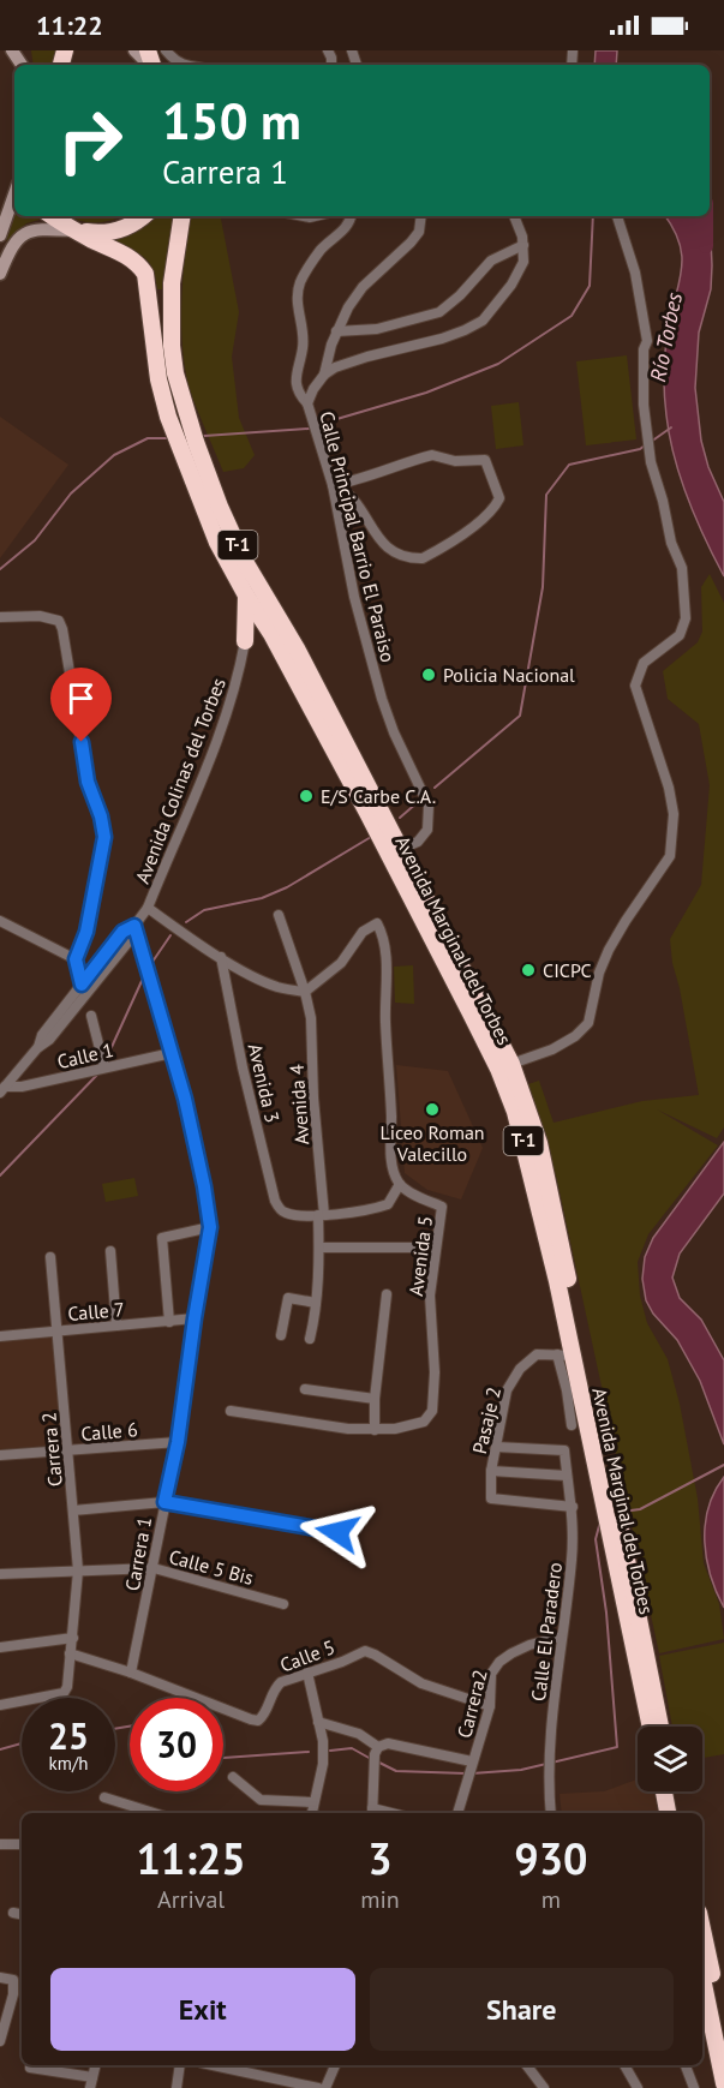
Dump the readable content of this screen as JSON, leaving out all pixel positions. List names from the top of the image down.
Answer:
{
  "streets": {
    "highway": ["T-1", "Avenida Marginal del Torbes"],
    "street": [
      "Calle Principal Barrio El Paraiso",
      "Avenida Colinas del Torbes",
      "Calle 1",
      "Avenida 3",
      "Avenida 4",
      "Avenida 5",
      "Calle 7",
      "Pasaje 2",
      "Calle 6",
      "Carrera 2",
      "Carrera 1",
      "Calle 5 Bis",
      "Calle El Paradero",
      "Calle 5",
      "Carrera2"
    ]
  },
  "crossings": [
    ["Calle Principal Barrio El Paraiso", "Avenida Marginal del Torbes"],
    ["T-1", "Avenida Marginal del Torbes"],
    ["Avenida Colinas del Torbes", "Calle 1"],
    ["Avenida Colinas del Torbes", "Carrera 1"],
    ["Avenida Marginal del Torbes", "Pasaje 2"],
    ["Calle 1", "Carrera 1"],
    ["Avenida 3", "Avenida 4"],
    ["Calle 7", "Carrera 2"],
    ["Calle 7", "Carrera 1"],
    ["Pasaje 2", "Calle El Paradero"],
    ["Calle 6", "Carrera 2"],
    ["Calle 6", "Carrera 1"],
    ["Carrera 2", "Calle 5 Bis"],
    ["Carrera 2", "Calle 5"],
    ["Carrera 1", "Calle 5 Bis"],
    ["Carrera 1", "Calle 5"],
    ["Calle El Paradero", "Carrera2"],
    ["Calle 5", "Carrera2"]
  ],
  "water": ["Río Torbes"],
  "places": [
    "Policia Nacional",
    "E/S Carbe C.A.",
    "CICPC",
    "Liceo Roman Valecillo"
  ],
  "page": {
    "status": "11:22",
    "turn": ["150 m", "Carrera 1"],
    "speed": "25 km/h",
    "limit": "30",
    "eta": [
      "11:25",
      "Arrival",
      "3",
      "min",
      "930",
      "m"
    ],
    "buttons": ["Exit", "Share"]
  }
}
